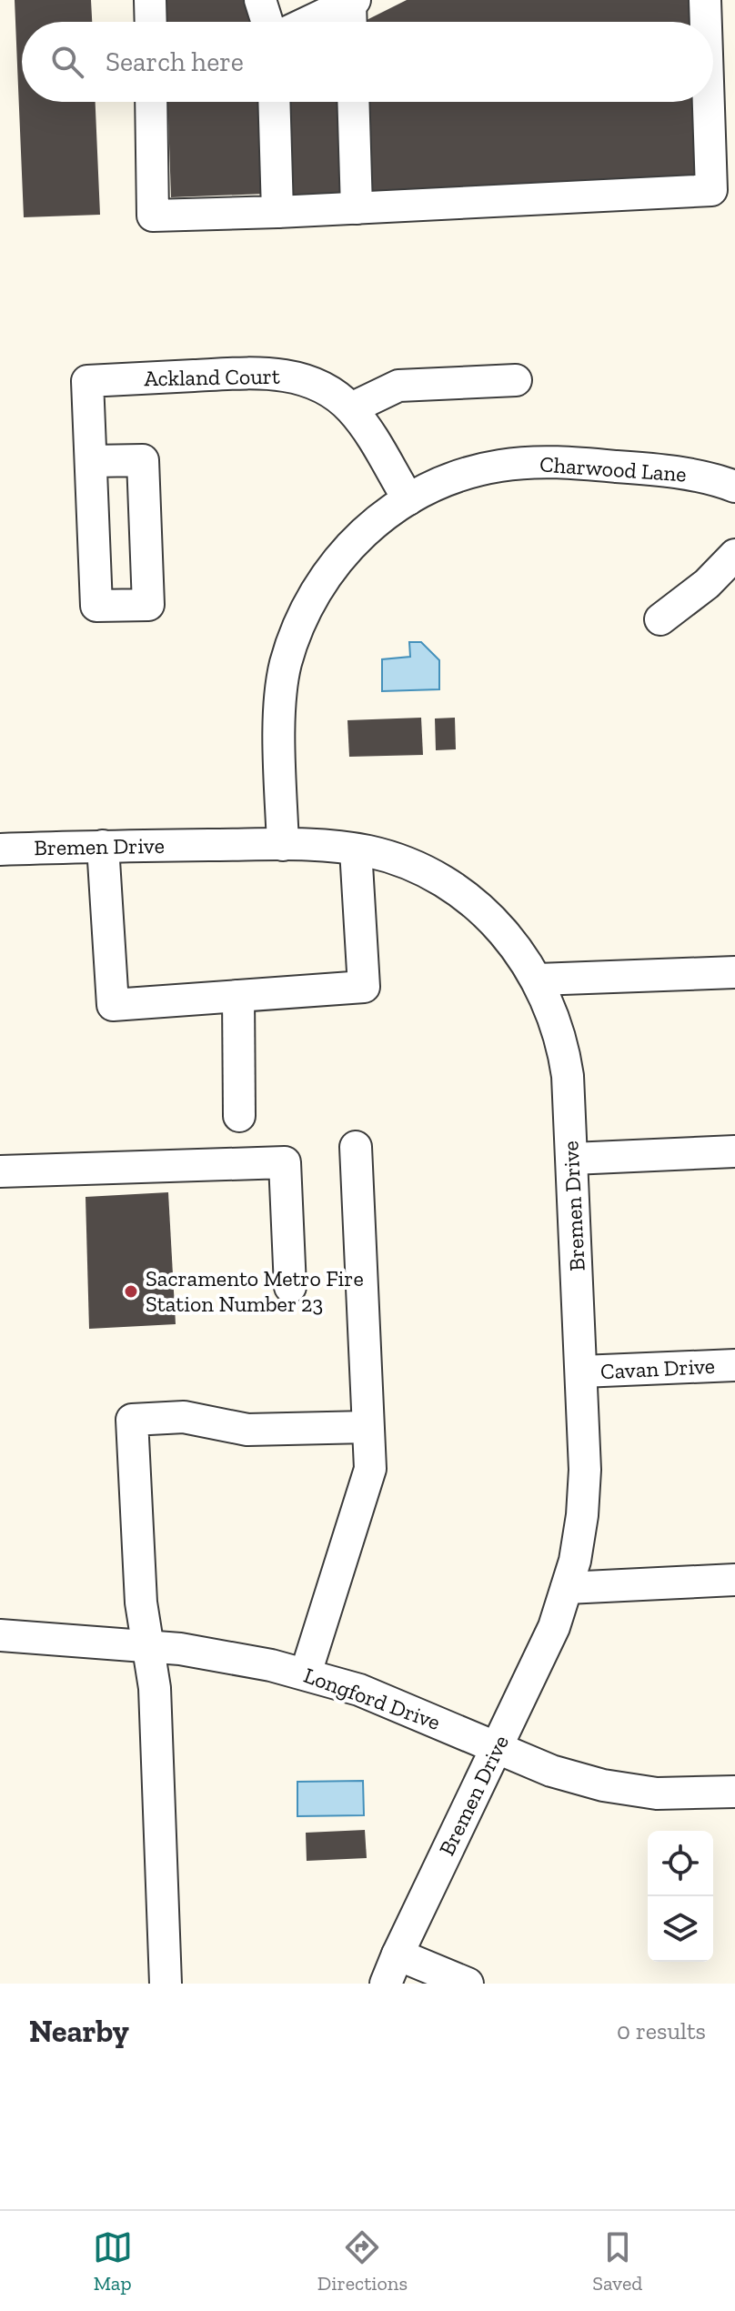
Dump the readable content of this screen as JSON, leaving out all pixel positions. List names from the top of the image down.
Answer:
{
  "streets": {
    "street": [
      "Ackland Court",
      "Charwood Lane",
      "Bremen Drive",
      "Cavan Drive",
      "Longford Drive"
    ]
  },
  "crossings": [
    ["Ackland Court", "Charwood Lane"],
    ["Charwood Lane", "Bremen Drive"],
    ["Bremen Drive", "Cavan Drive"],
    ["Bremen Drive", "Longford Drive"]
  ],
  "places": ["Sacramento Metro Fire Station Number 23"],
  "page": {
    "search": "Search here",
    "heading": ["Nearby", "0 results"],
    "nav": ["Map", "Directions", "Saved"]
  }
}
